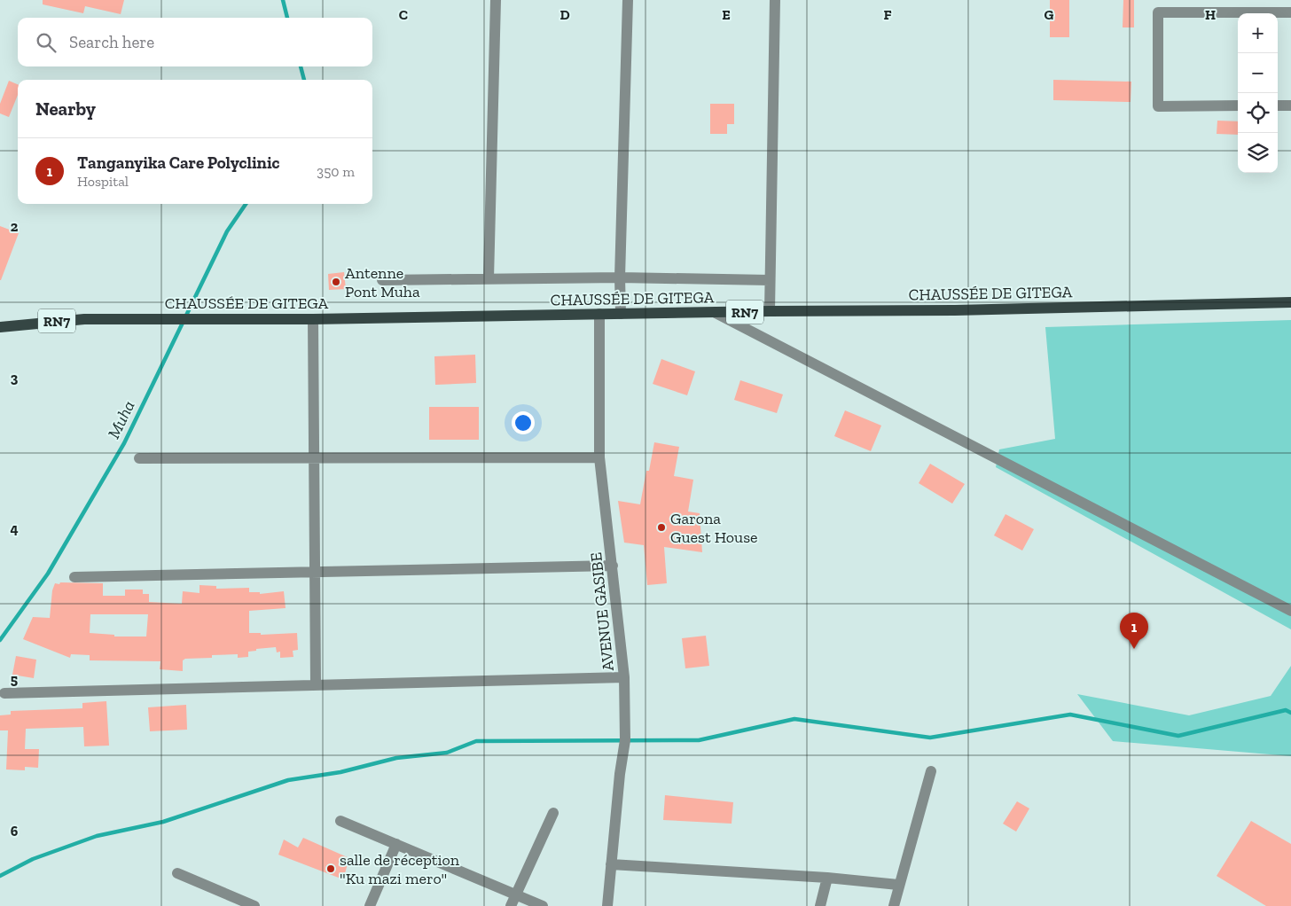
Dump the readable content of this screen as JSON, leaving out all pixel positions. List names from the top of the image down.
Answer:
{
  "streets": {
    "main road": ["CHAUSSÉE DE GITEGA", "RN7"],
    "street": ["AVENUE GASIBE"]
  },
  "crossings": [
    ["CHAUSSÉE DE GITEGA", "AVENUE GASIBE"]
  ],
  "water": ["Muha"],
  "places": ["Antenne Pont Muha", "Garona Guest House", "salle de réception \"Ku mazi mero\""],
  "page": {
    "map_buttons": ["+", "−"],
    "search": "Search here",
    "heading": "Nearby",
    "list": [
      {
        "mark": "1",
        "name": "Tanganyika Care Polyclinic",
        "note": "Hospital",
        "value": "350 m"
      }
    ],
    "pins": "1"
  },
  "grid": {
    "columns": [
      "C",
      "D",
      "E",
      "F",
      "G",
      "H"
    ],
    "rows": [
      "2",
      "3",
      "4",
      "5",
      "6"
    ]
  }
}
